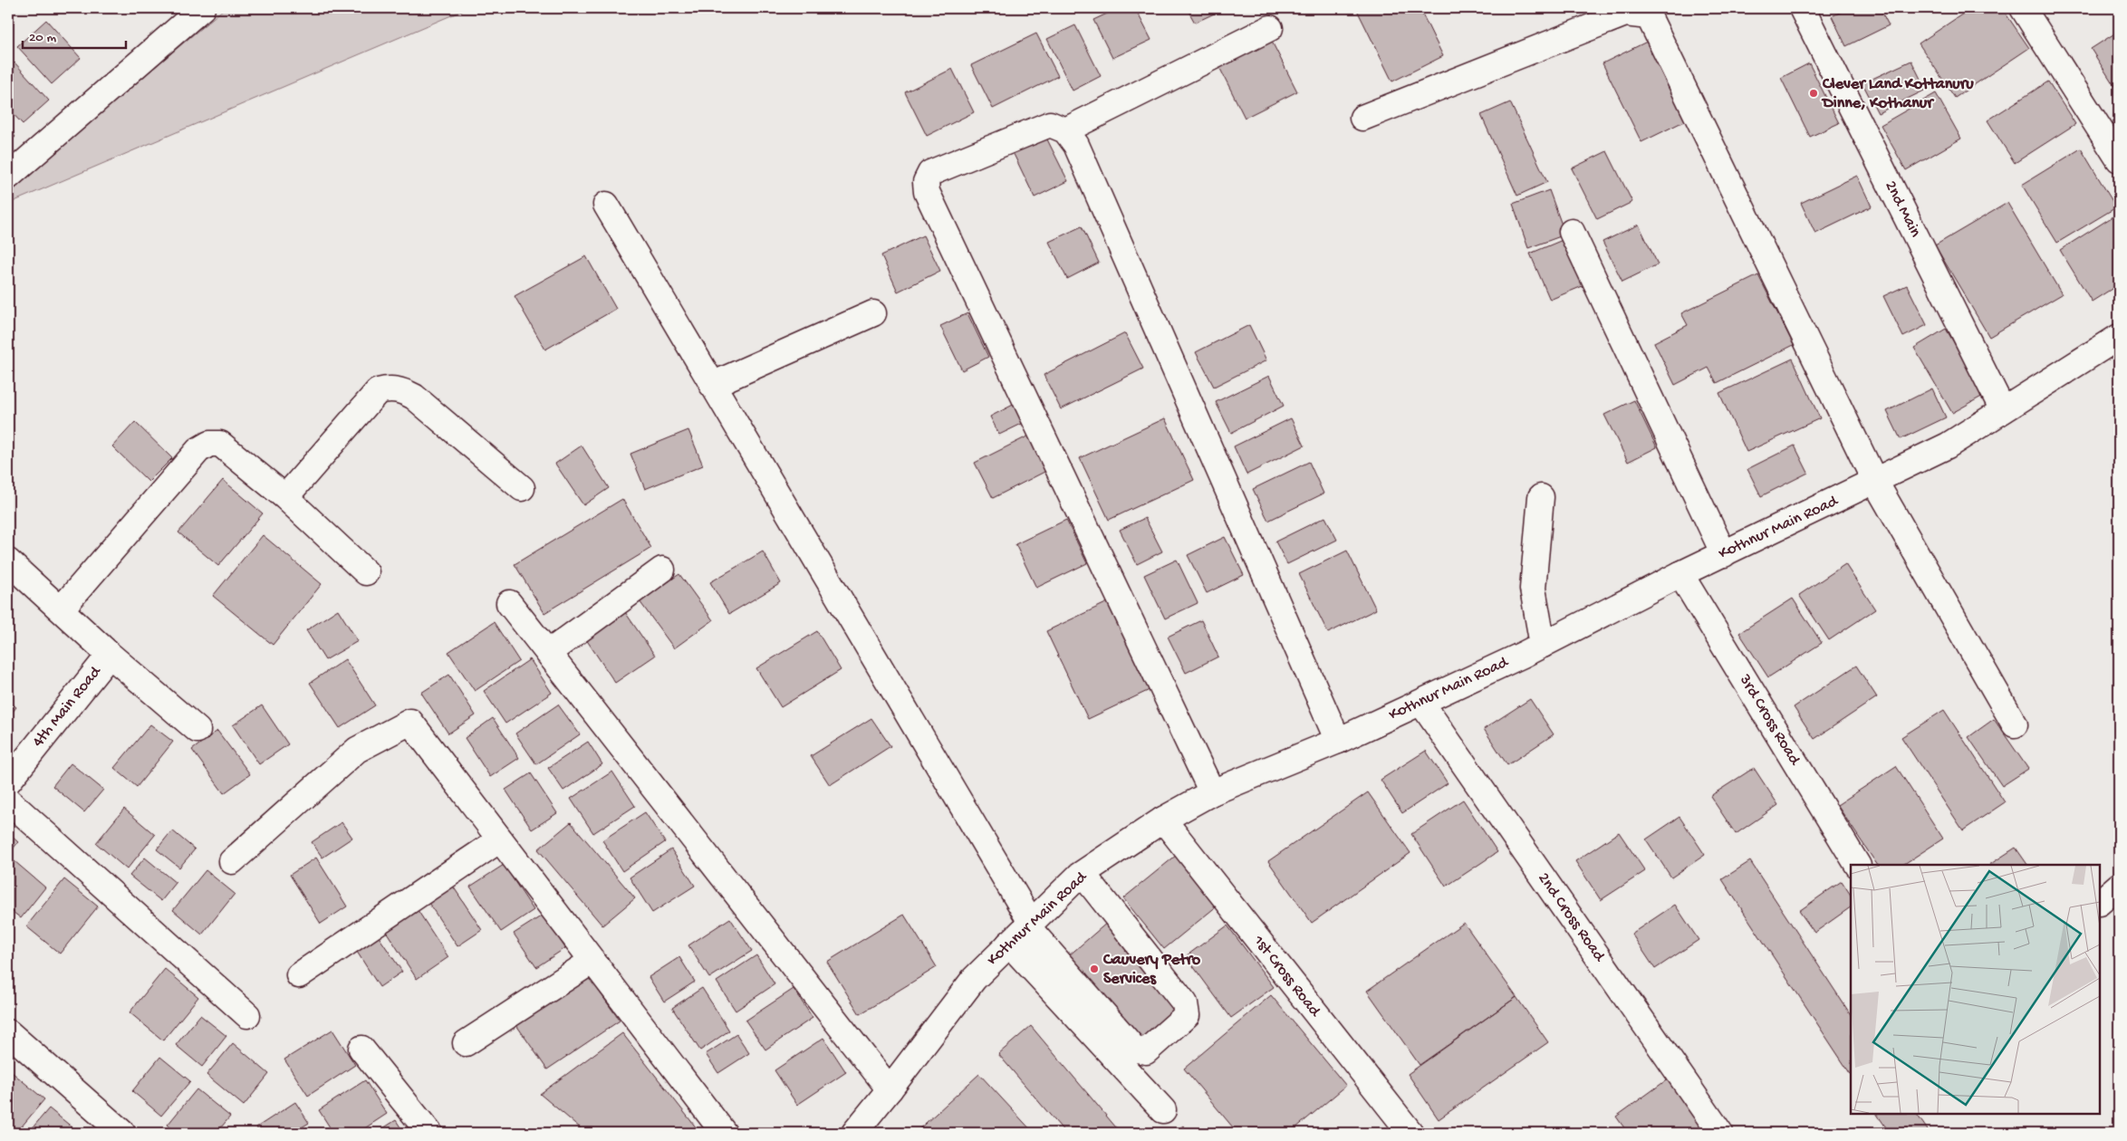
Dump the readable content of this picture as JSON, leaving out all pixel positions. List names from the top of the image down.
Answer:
{
  "streets": {
    "street": [
      "2nd Main",
      "Kothnur Main Road",
      "4th Main Road",
      "3rd Cross Road",
      "2nd Cross Road",
      "1st Cross Road"
    ]
  },
  "crossings": [
    ["2nd Main", "Kothnur Main Road"],
    ["Kothnur Main Road", "3rd Cross Road"],
    ["Kothnur Main Road", "2nd Cross Road"],
    ["Kothnur Main Road", "1st Cross Road"]
  ],
  "places": ["Clever Land Kottanuru Dinne, Kothanur", "Cauvery Petro Services"],
  "scale_bar": "20 m"
}
